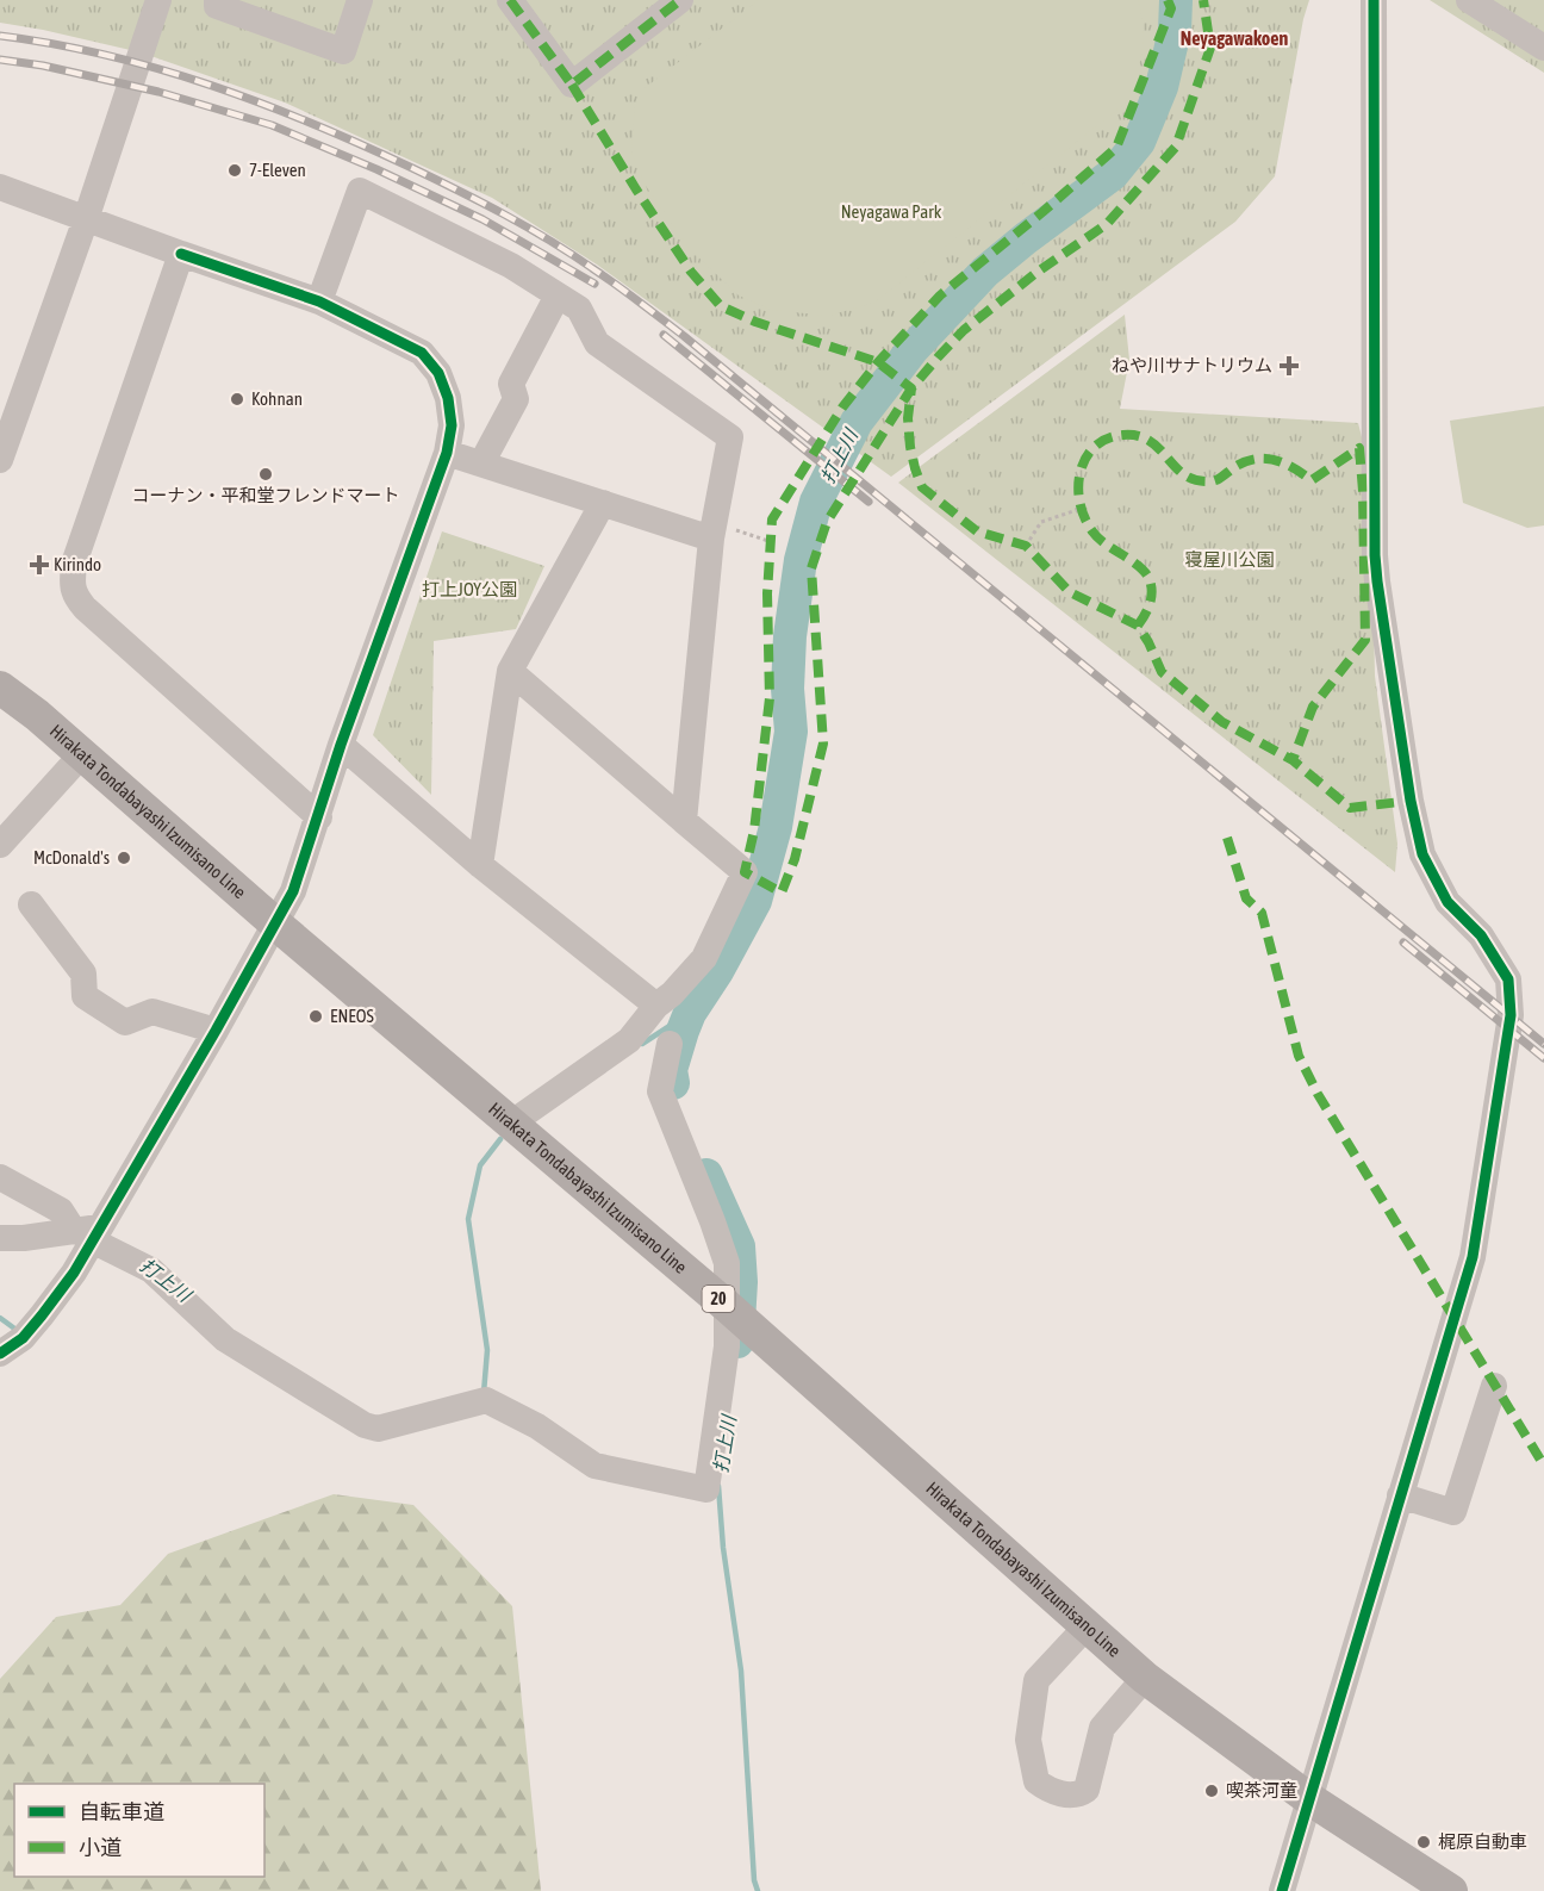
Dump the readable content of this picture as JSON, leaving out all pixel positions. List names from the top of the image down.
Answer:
{
  "streets": {
    "main road": ["Hirakata Tondabayashi Izumisano Line", "20"]
  },
  "districts": ["Neyagawakoen"],
  "water": ["打上川"],
  "parks": ["Neyagawa Park", "寝屋川公園", "打上JOY公園"],
  "places": {
    "other": [
      "7-Eleven",
      "Kohnan",
      "コーナン・平和堂フレンドマート",
      "McDonald's",
      "ENEOS",
      "喫茶河童",
      "梶原自動車"
    ],
    "health": ["ねや川サナトリウム", "Kirindo"]
  },
  "legend": ["自転車道", "小道"]
}
